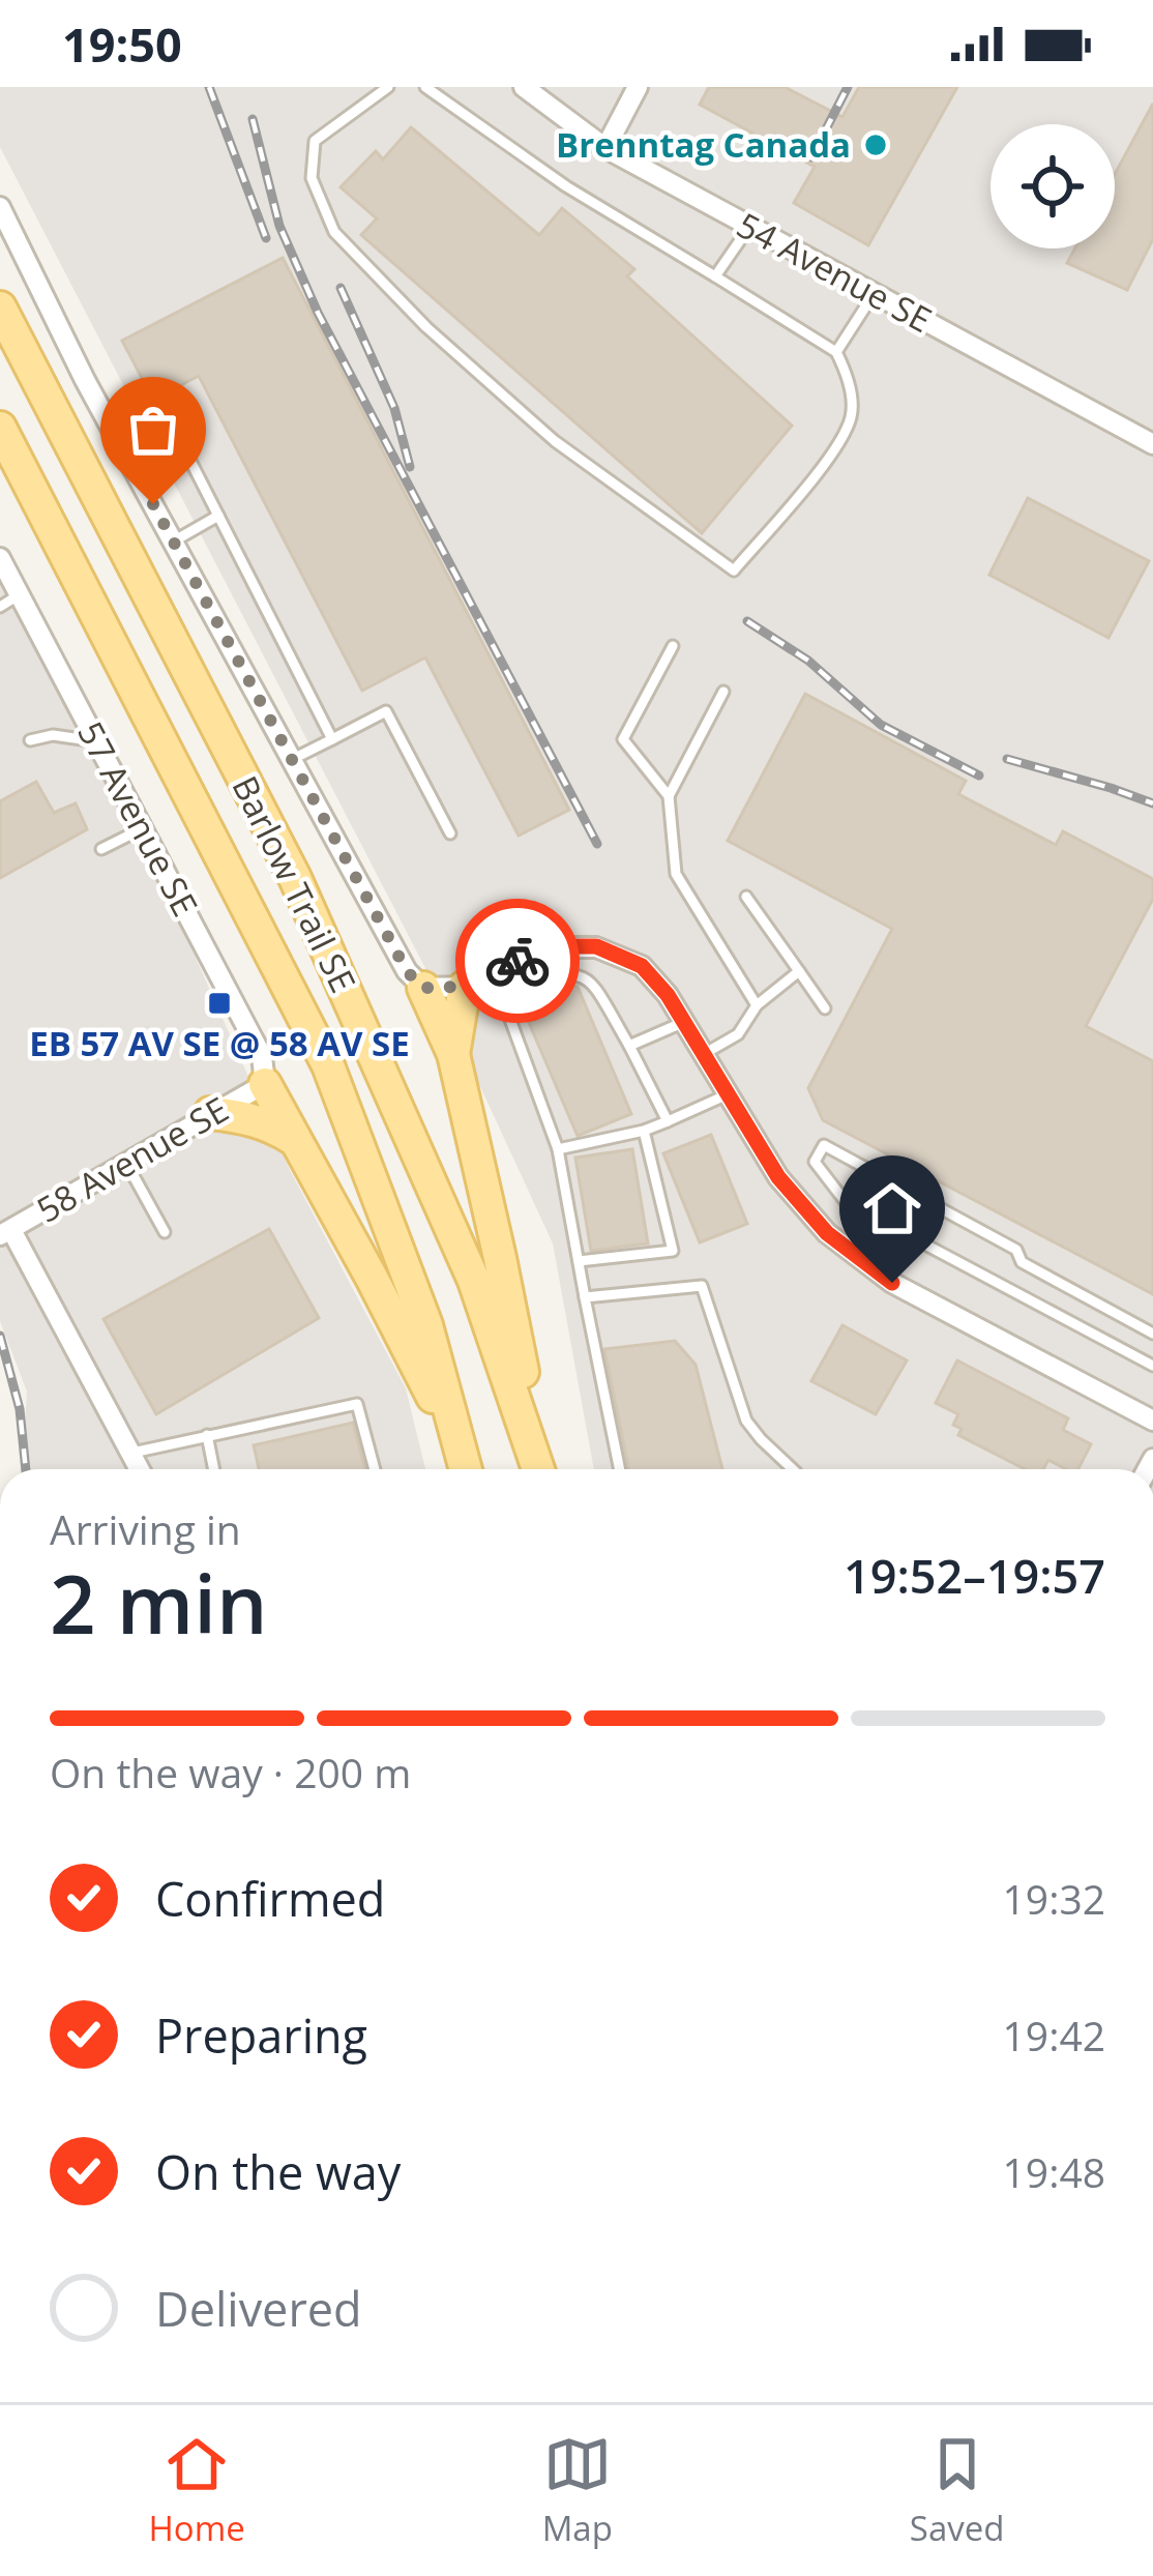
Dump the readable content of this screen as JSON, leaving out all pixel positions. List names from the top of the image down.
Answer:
{
  "streets": {
    "main road": ["Barlow Trail SE"],
    "street": ["54 Avenue SE", "57 Avenue SE", "58 Avenue SE"]
  },
  "crossings": [
    ["57 Avenue SE", "58 Avenue SE"]
  ],
  "places": {
    "other": ["Brenntag Canada"],
    "transit": ["EB 57 AV SE @ 58 AV SE"]
  },
  "page": {
    "status": "19:50",
    "heading": ["2 min", "Arriving in", "19:52–19:57"],
    "bar": "On the way · 200 m",
    "list": [
      ["Confirmed", "19:32"],
      ["Preparing", "19:42"],
      ["On the way", "19:48"],
      "Delivered"
    ],
    "tabs": ["Home", "Map", "Saved"]
  }
}
